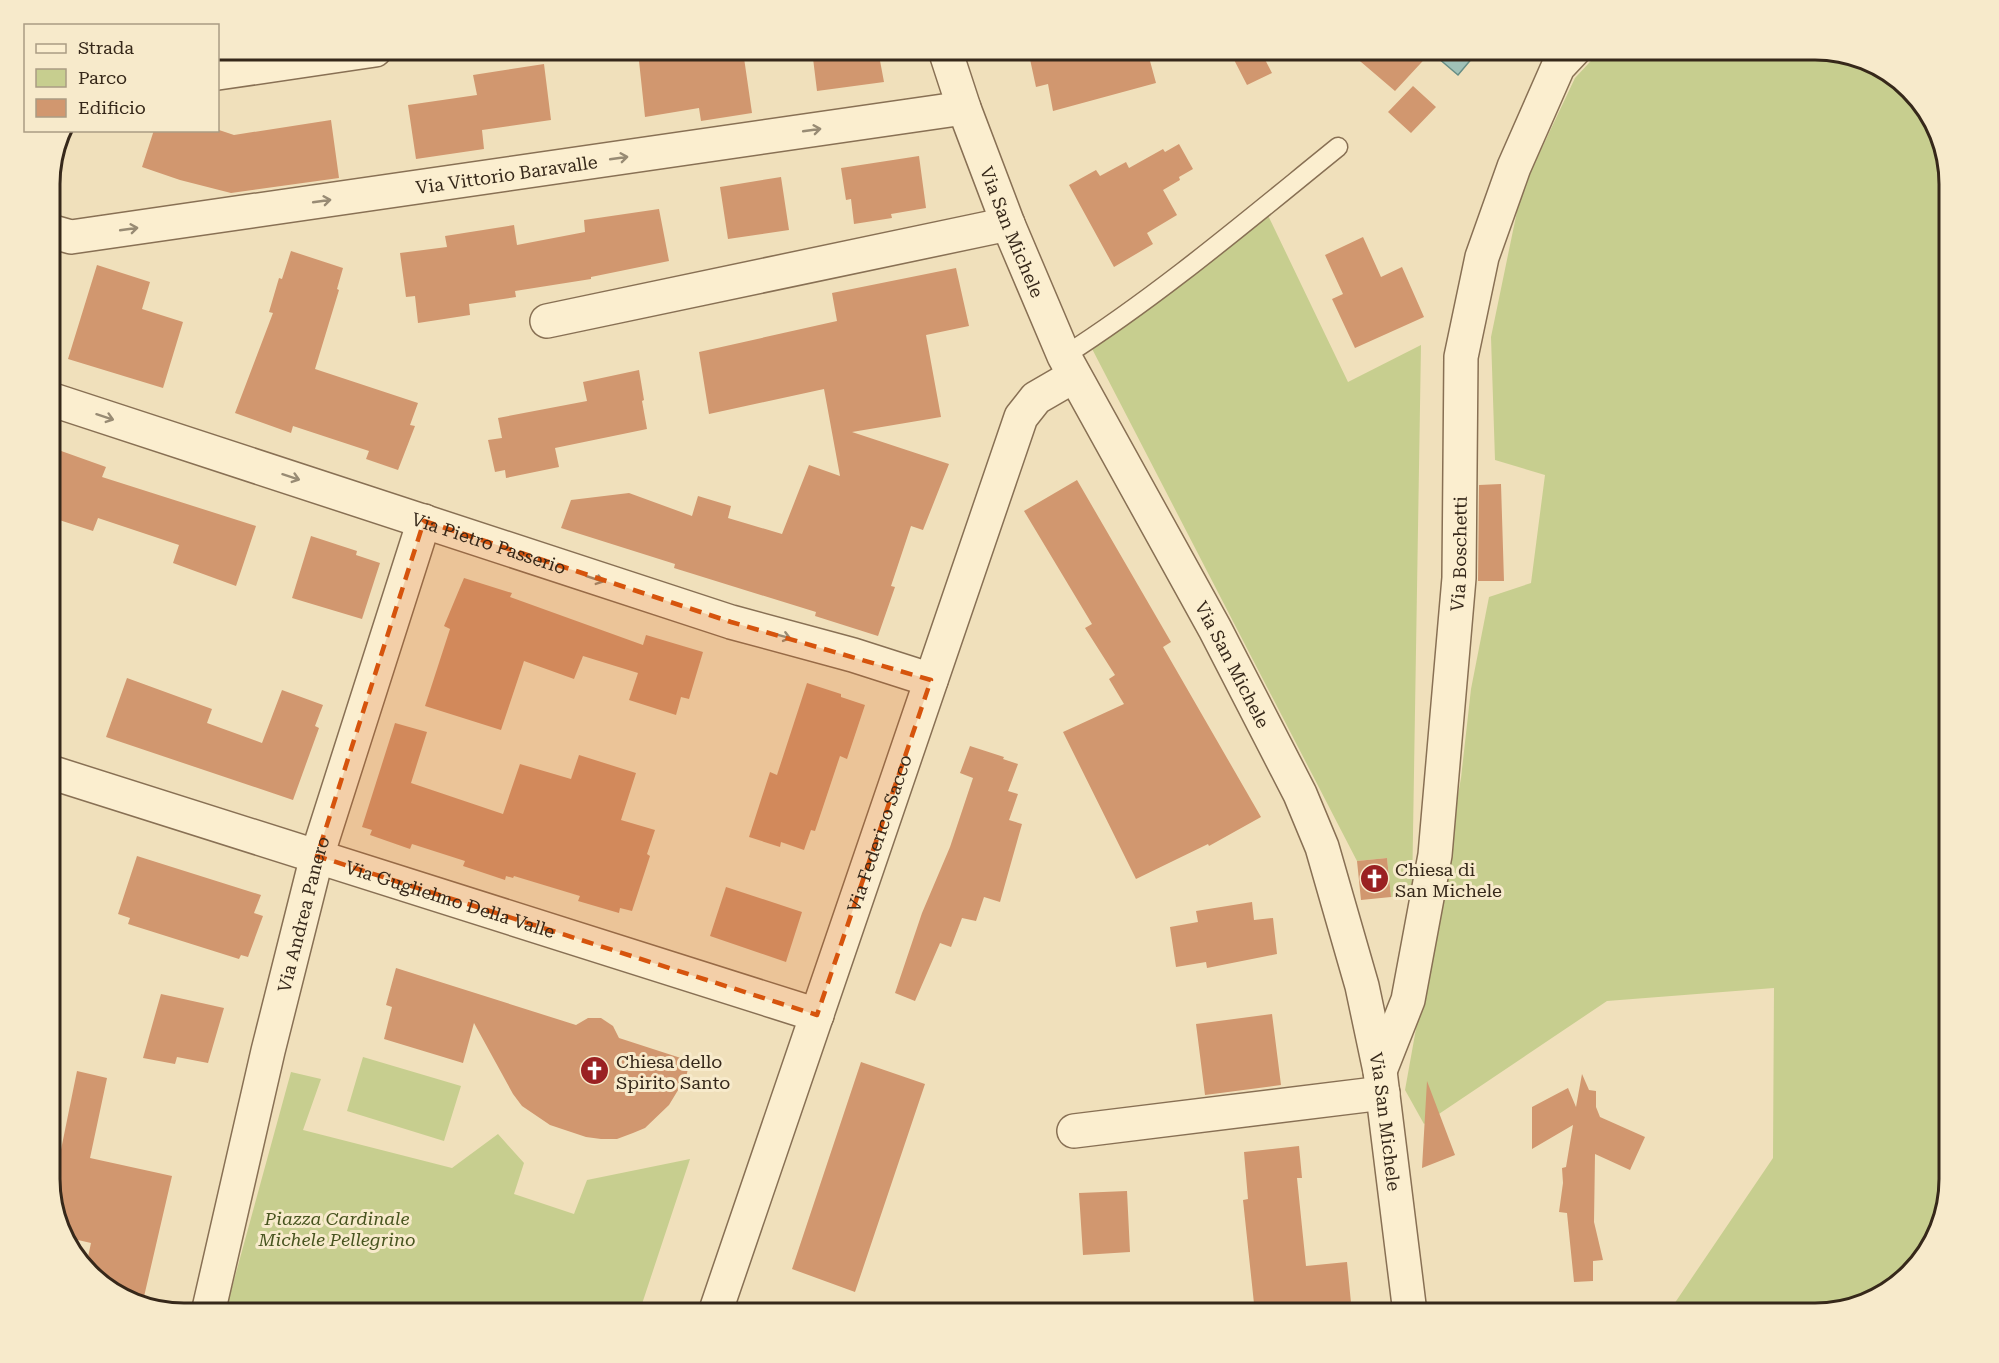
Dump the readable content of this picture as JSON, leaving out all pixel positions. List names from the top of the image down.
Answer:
{
  "streets": {
    "street": [
      "Via Vittorio Baravalle",
      "Via San Michele",
      "Via Pietro Passerio",
      "Via Boschetti",
      "Via Federico Sacco",
      "Via Guglielmo Della Valle",
      "Via Andrea Panero"
    ]
  },
  "crossings": [
    ["Via Vittorio Baravalle", "Via San Michele"],
    ["Via San Michele", "Via Boschetti"],
    ["Via San Michele", "Via Federico Sacco"],
    ["Via Pietro Passerio", "Via Federico Sacco"],
    ["Via Pietro Passerio", "Via Andrea Panero"],
    ["Via Federico Sacco", "Via Guglielmo Della Valle"],
    ["Via Guglielmo Della Valle", "Via Andrea Panero"]
  ],
  "one_way": ["Via Pietro Passerio"],
  "parks": ["Piazza Cardinale Michele Pellegrino"],
  "places": {
    "church": ["Chiesa di San Michele", "Chiesa dello Spirito Santo"]
  },
  "legend": ["Strada", "Parco", "Edificio"]
}
